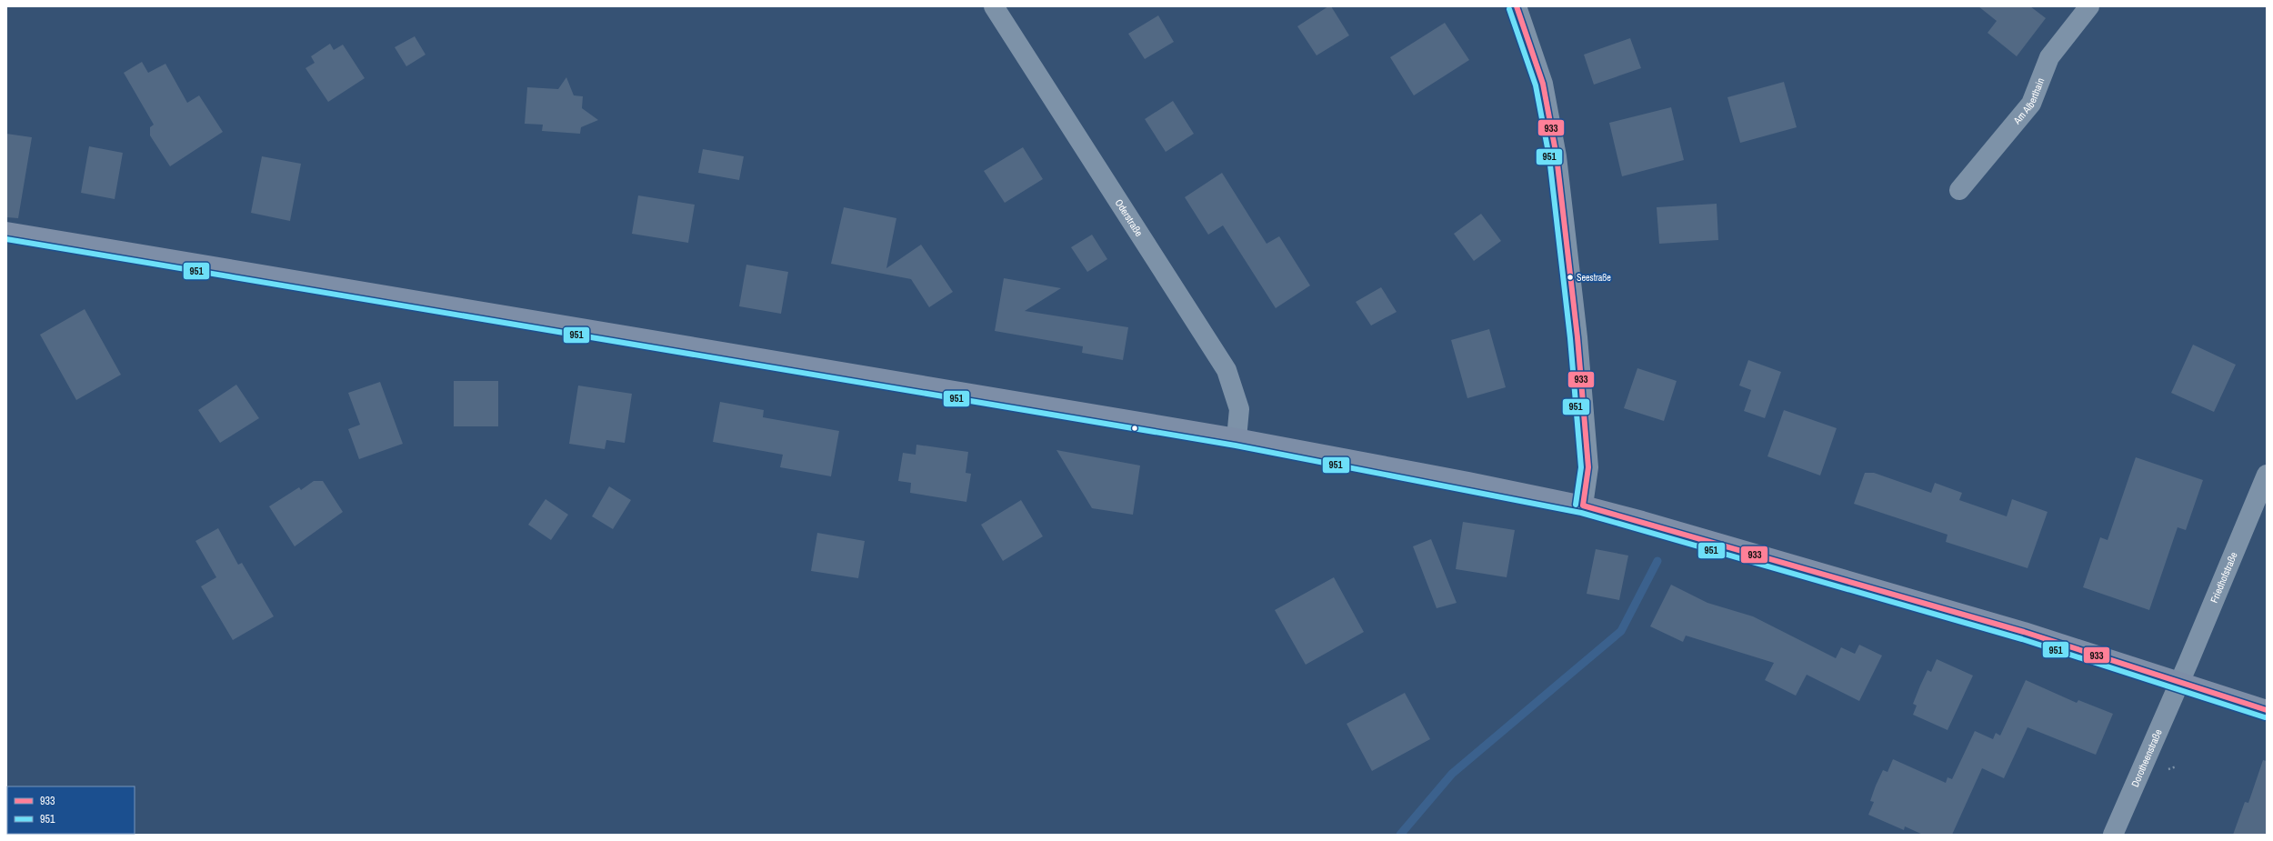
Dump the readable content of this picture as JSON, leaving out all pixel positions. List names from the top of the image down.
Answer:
{
  "streets": {
    "street": [
      "Am Alberthain",
      "Oderstraße",
      "Friedhofstraße",
      "Dorotheenstraße"
    ]
  },
  "crossings": [
    ["Friedhofstraße", "Dorotheenstraße"]
  ],
  "places": ["Seestraße"],
  "lines": ["transit line 933", "transit line 951"],
  "legend": ["933", "951"]
}
